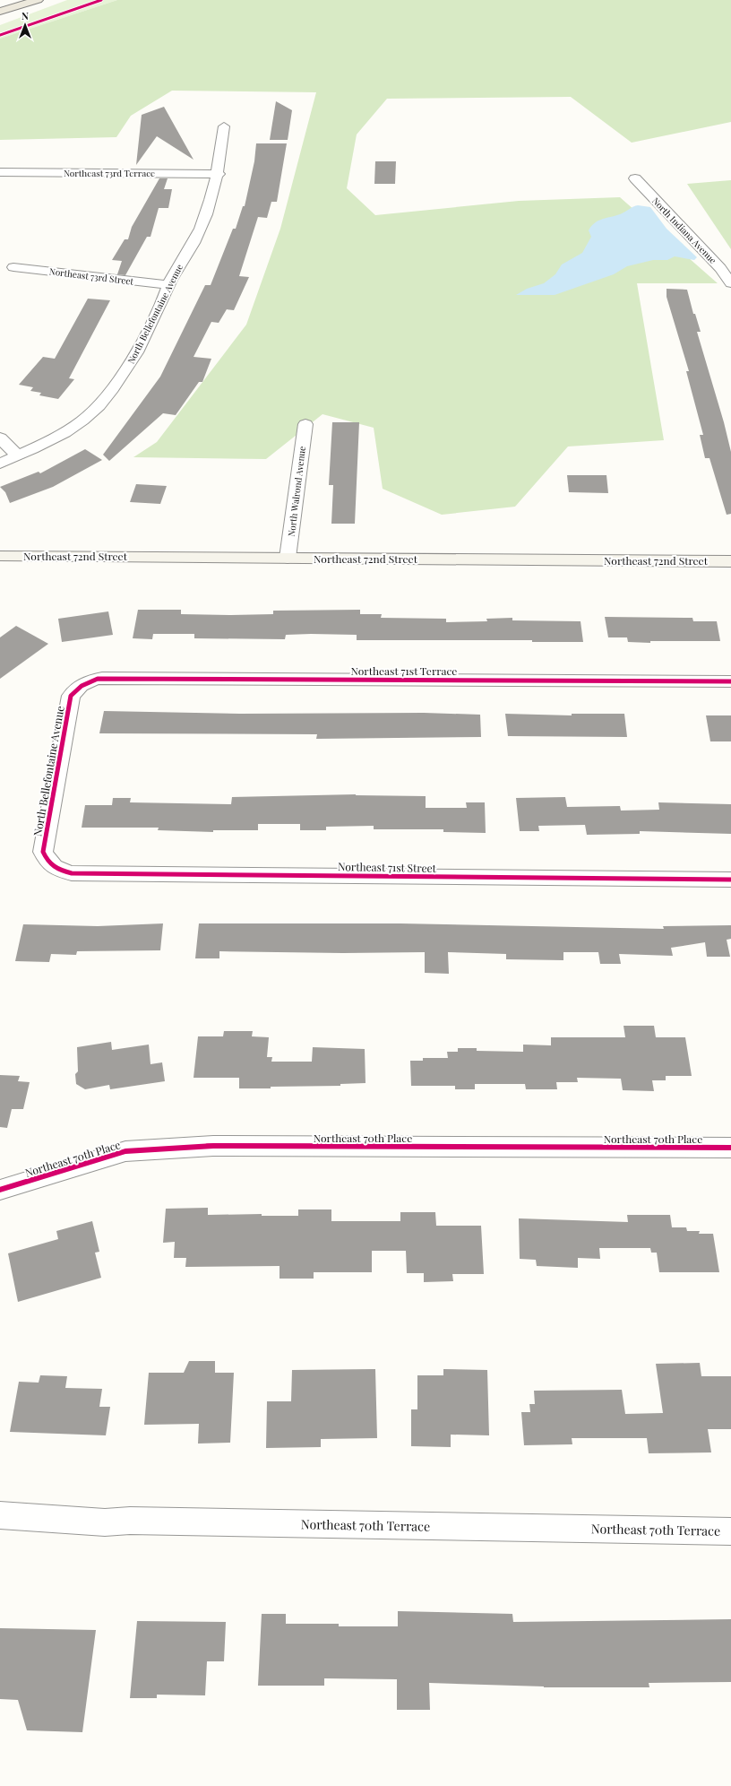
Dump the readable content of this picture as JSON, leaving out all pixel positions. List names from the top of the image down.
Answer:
{
  "streets": {
    "main road": ["Northeast 72nd Street"],
    "street": [
      "Northeast 73rd Terrace",
      "North Indiana Avenue",
      "Northeast 73rd Street",
      "North Bellefontaine Avenue",
      "North Walrond Avenue",
      "Northeast 71st Terrace",
      "Northeast 71st Street",
      "Northeast 70th Place",
      "Northeast 70th Terrace"
    ]
  },
  "crossings": [
    ["Northeast 73rd Terrace", "North Bellefontaine Avenue"],
    ["Northeast 73rd Street", "North Bellefontaine Avenue"],
    ["North Bellefontaine Avenue", "Northeast 71st Terrace"],
    ["North Bellefontaine Avenue", "Northeast 71st Street"],
    ["North Walrond Avenue", "Northeast 72nd Street"]
  ],
  "north": "top"
}
